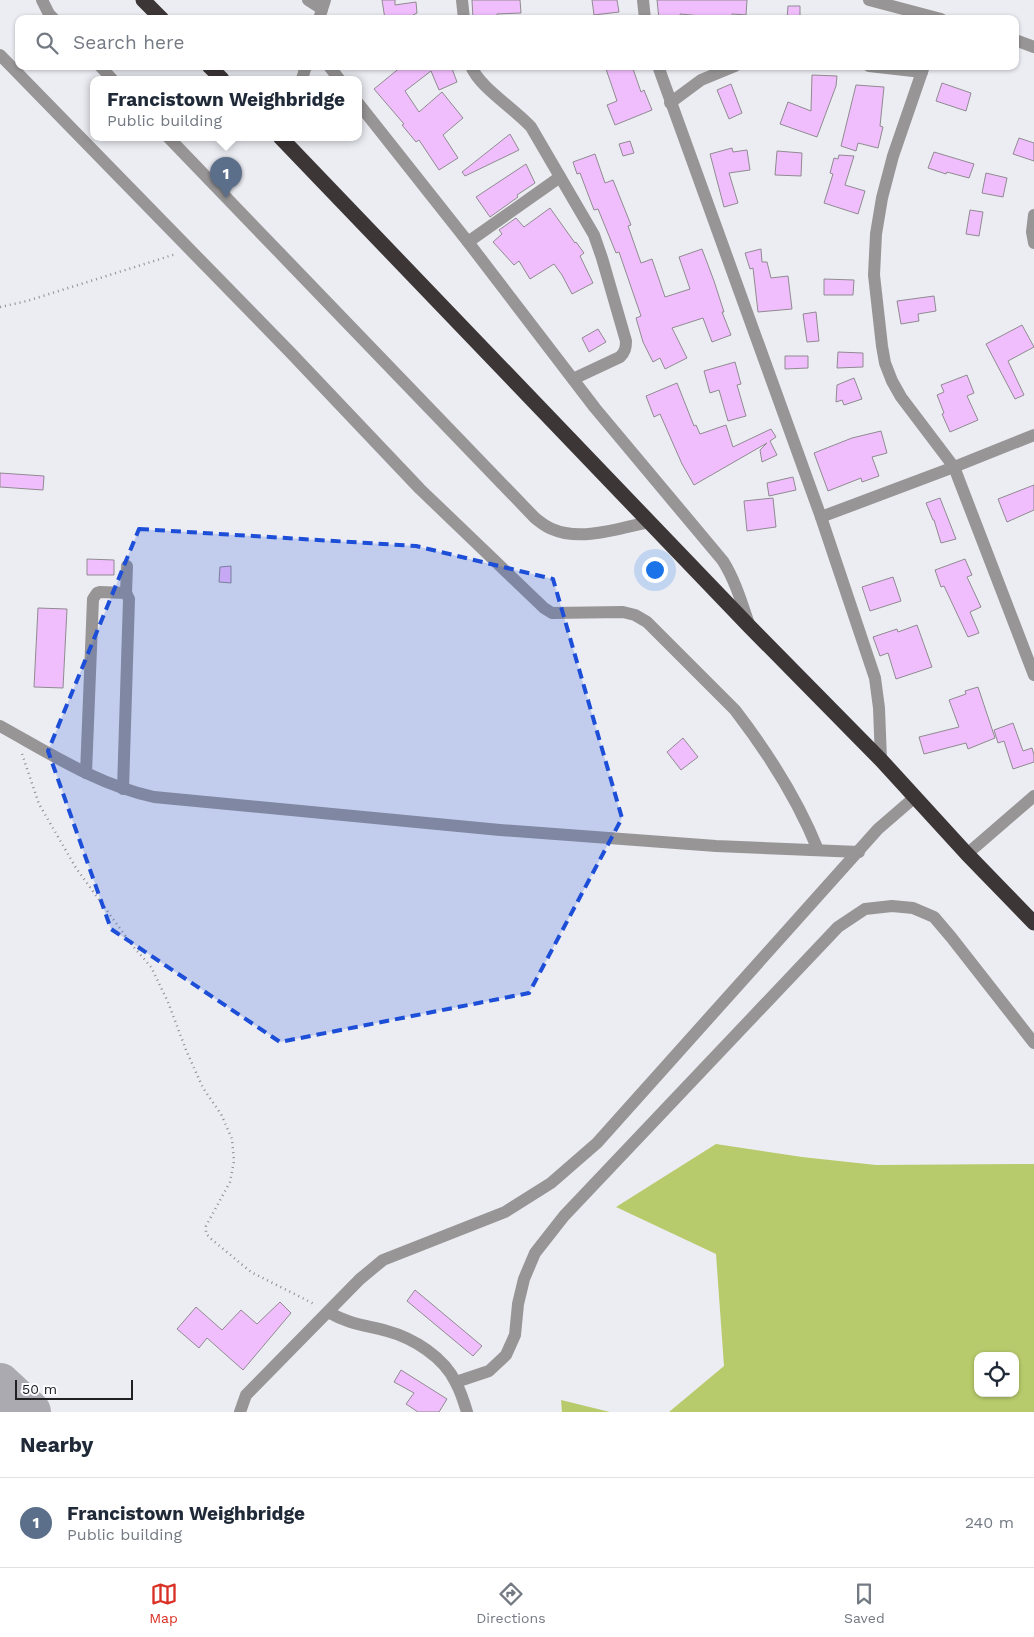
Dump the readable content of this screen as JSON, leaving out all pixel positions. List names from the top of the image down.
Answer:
{
  "scale_bar": "50 m",
  "page": {
    "search": "Search here",
    "popup": ["Francistown Weighbridge", "Public building"],
    "pins": "1",
    "scale": "50 m",
    "heading": "Nearby",
    "list": [
      {
        "mark": "1",
        "name": "Francistown Weighbridge",
        "note": "Public building",
        "value": "240 m"
      }
    ],
    "nav": ["Map", "Directions", "Saved"]
  }
}
